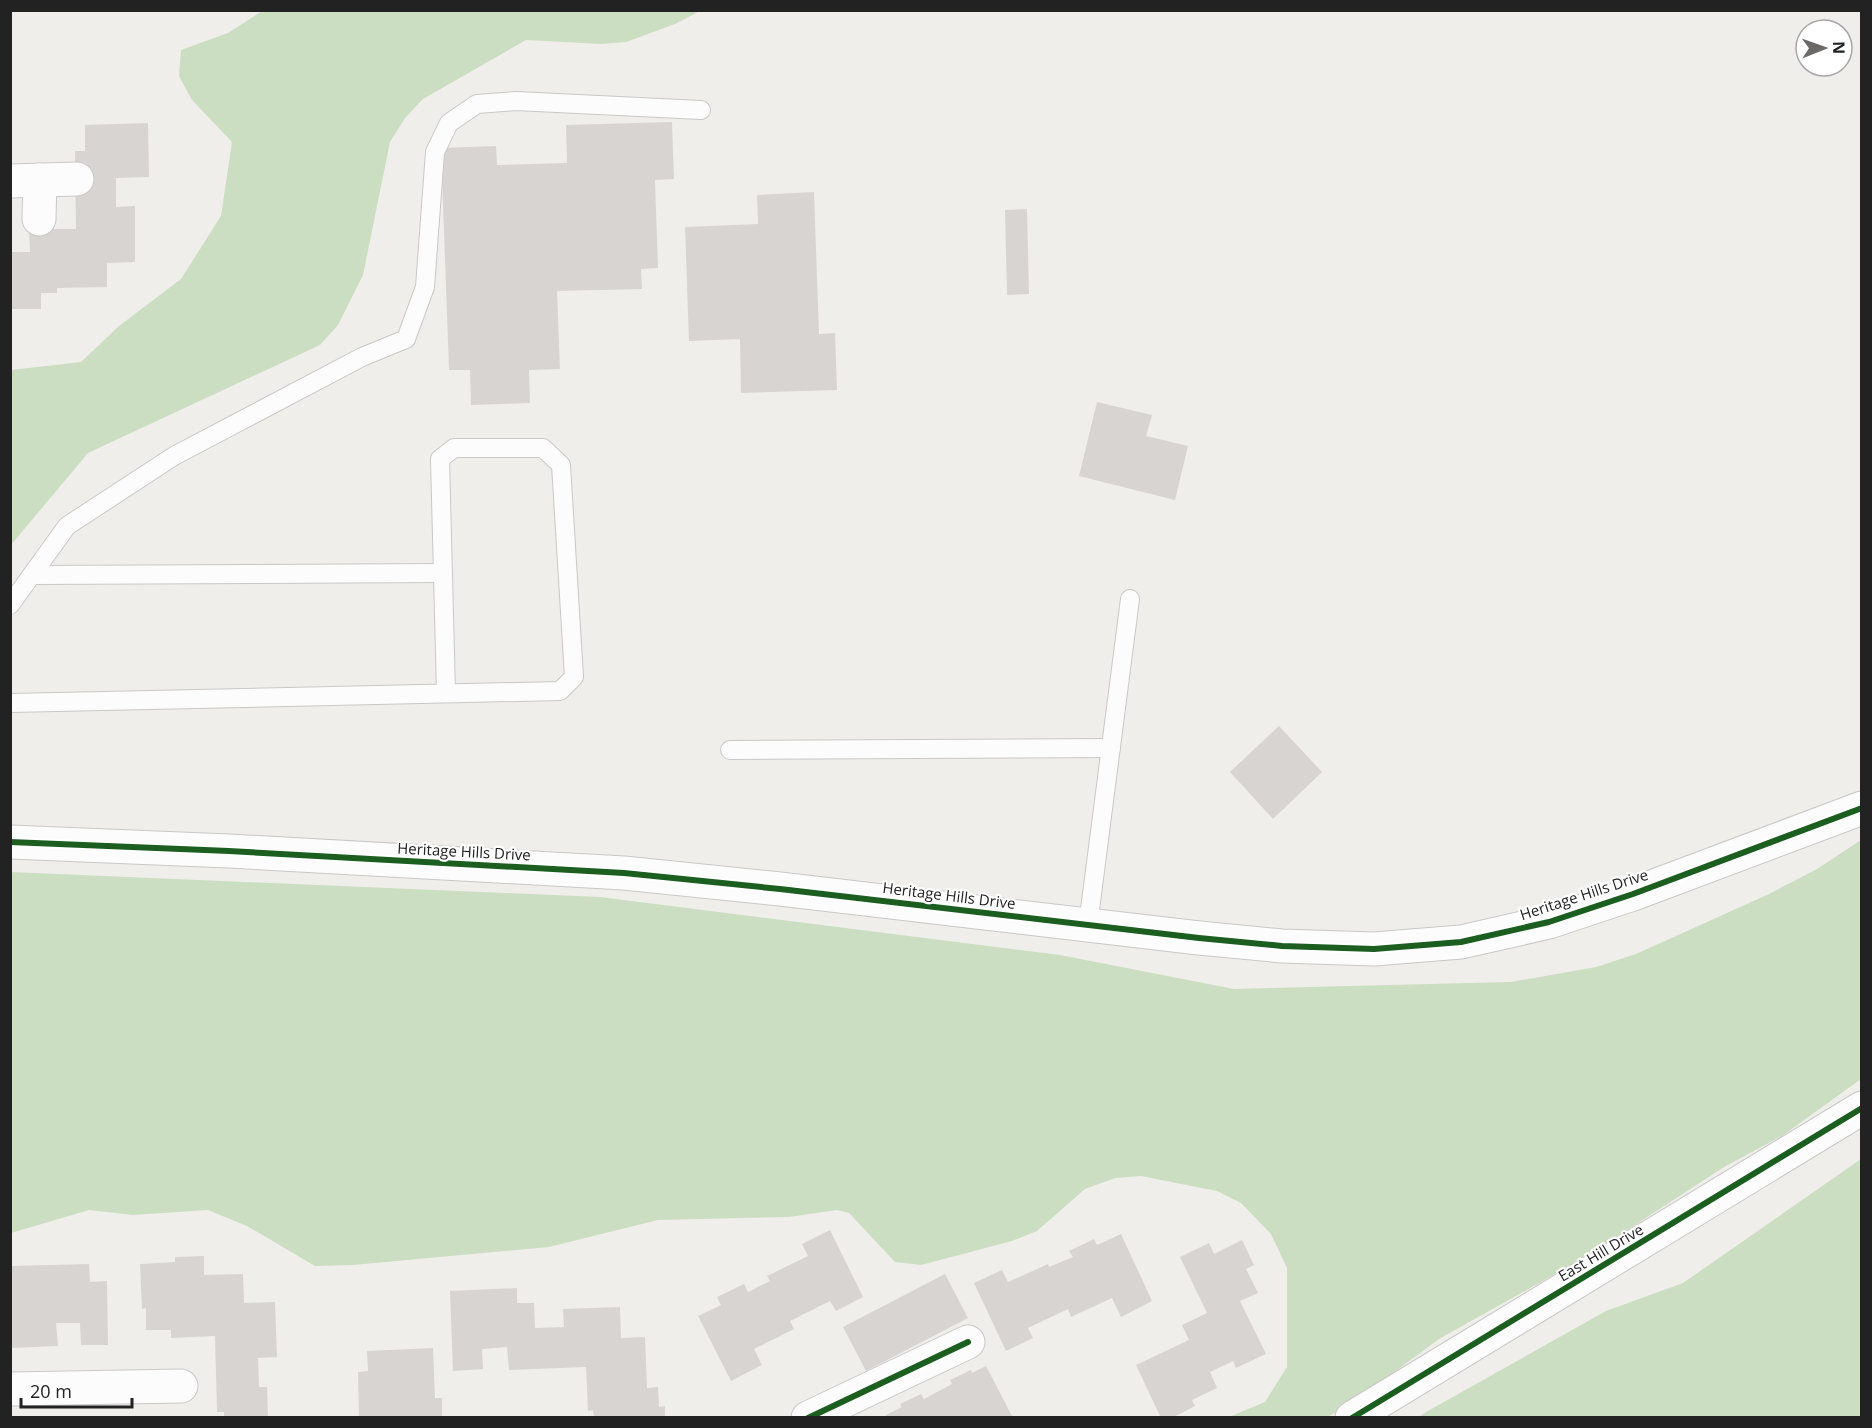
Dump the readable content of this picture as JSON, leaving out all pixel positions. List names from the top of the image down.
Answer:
{
  "streets": {
    "street": ["Heritage Hills Drive", "East Hill Drive"]
  },
  "scale_bar": "20 m",
  "north": "right"
}
